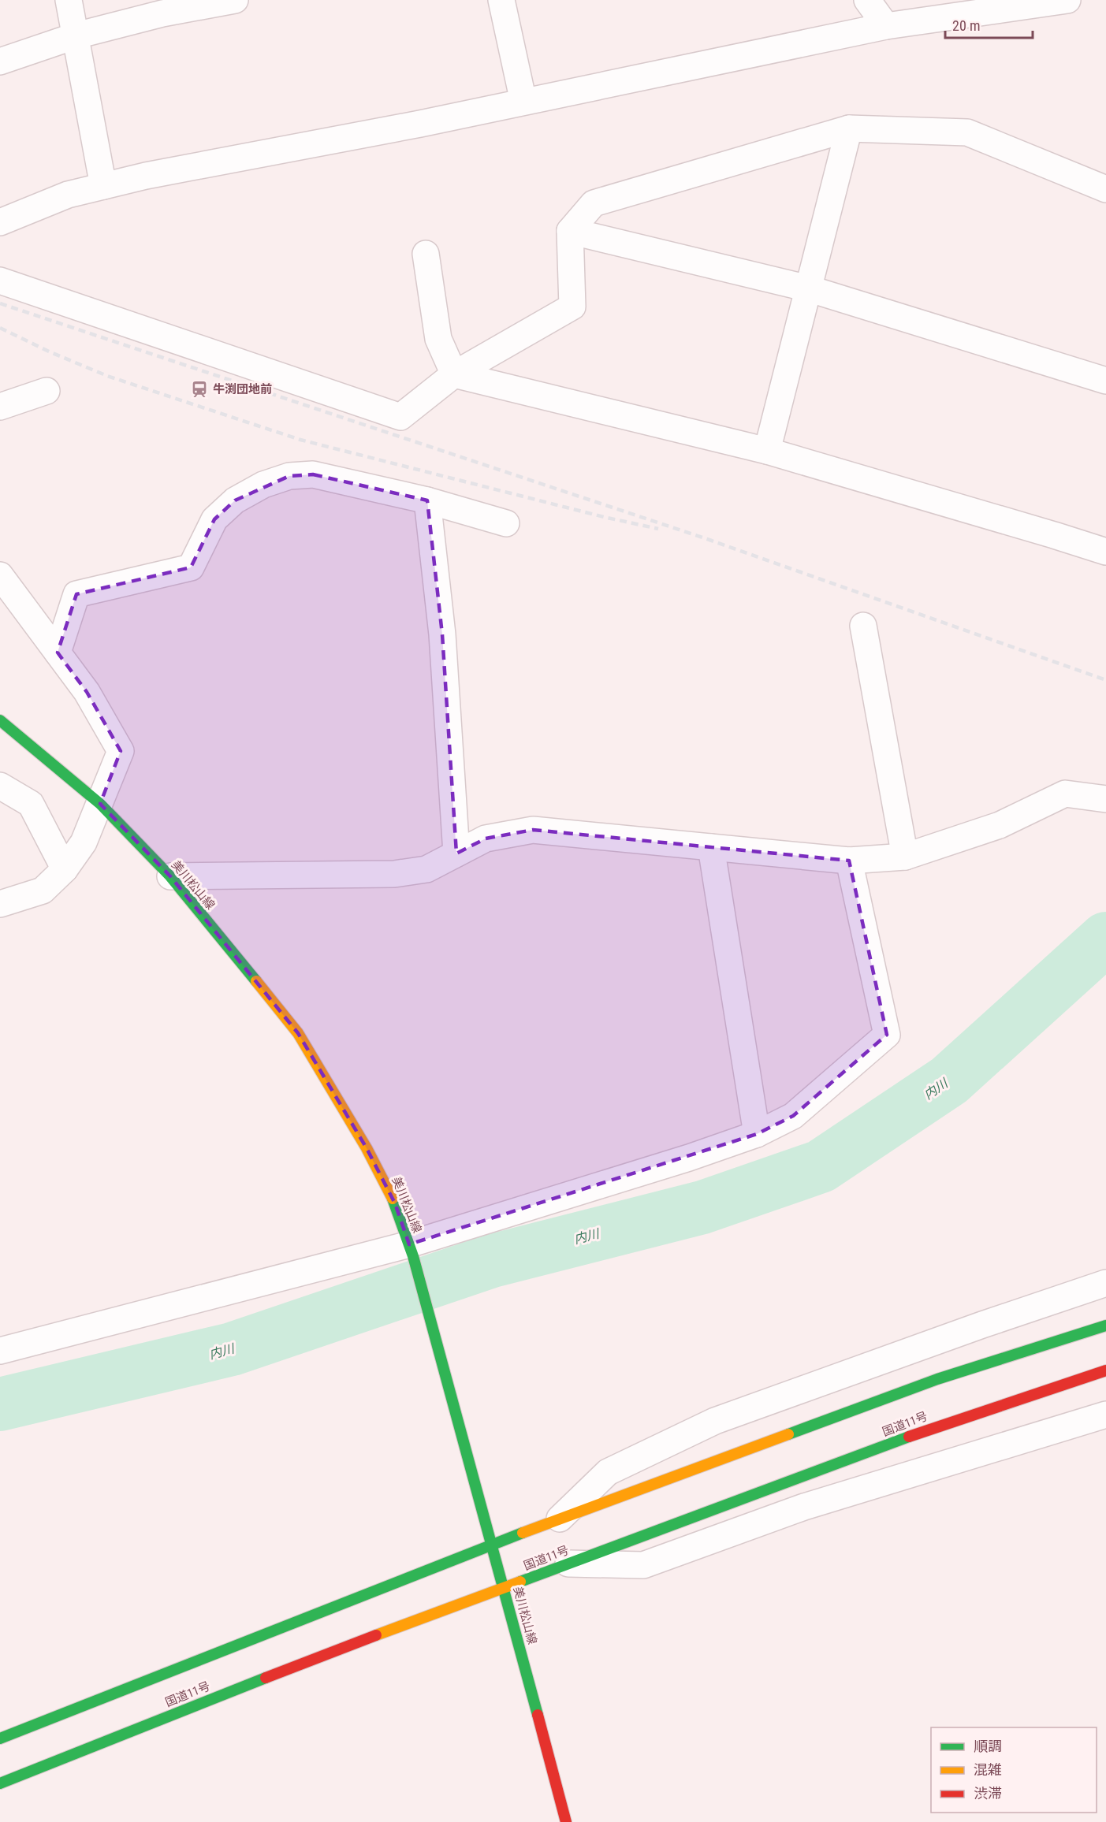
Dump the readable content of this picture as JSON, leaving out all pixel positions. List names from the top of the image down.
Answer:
{
  "streets": {
    "main road": ["美川松山線", "国道11号"]
  },
  "crossings": [
    ["美川松山線", "国道11号"]
  ],
  "water": ["内川"],
  "places": {
    "station": ["牛渕団地前"]
  },
  "legend": ["順調", "混雑", "渋滞"],
  "scale_bar": "20 m"
}
